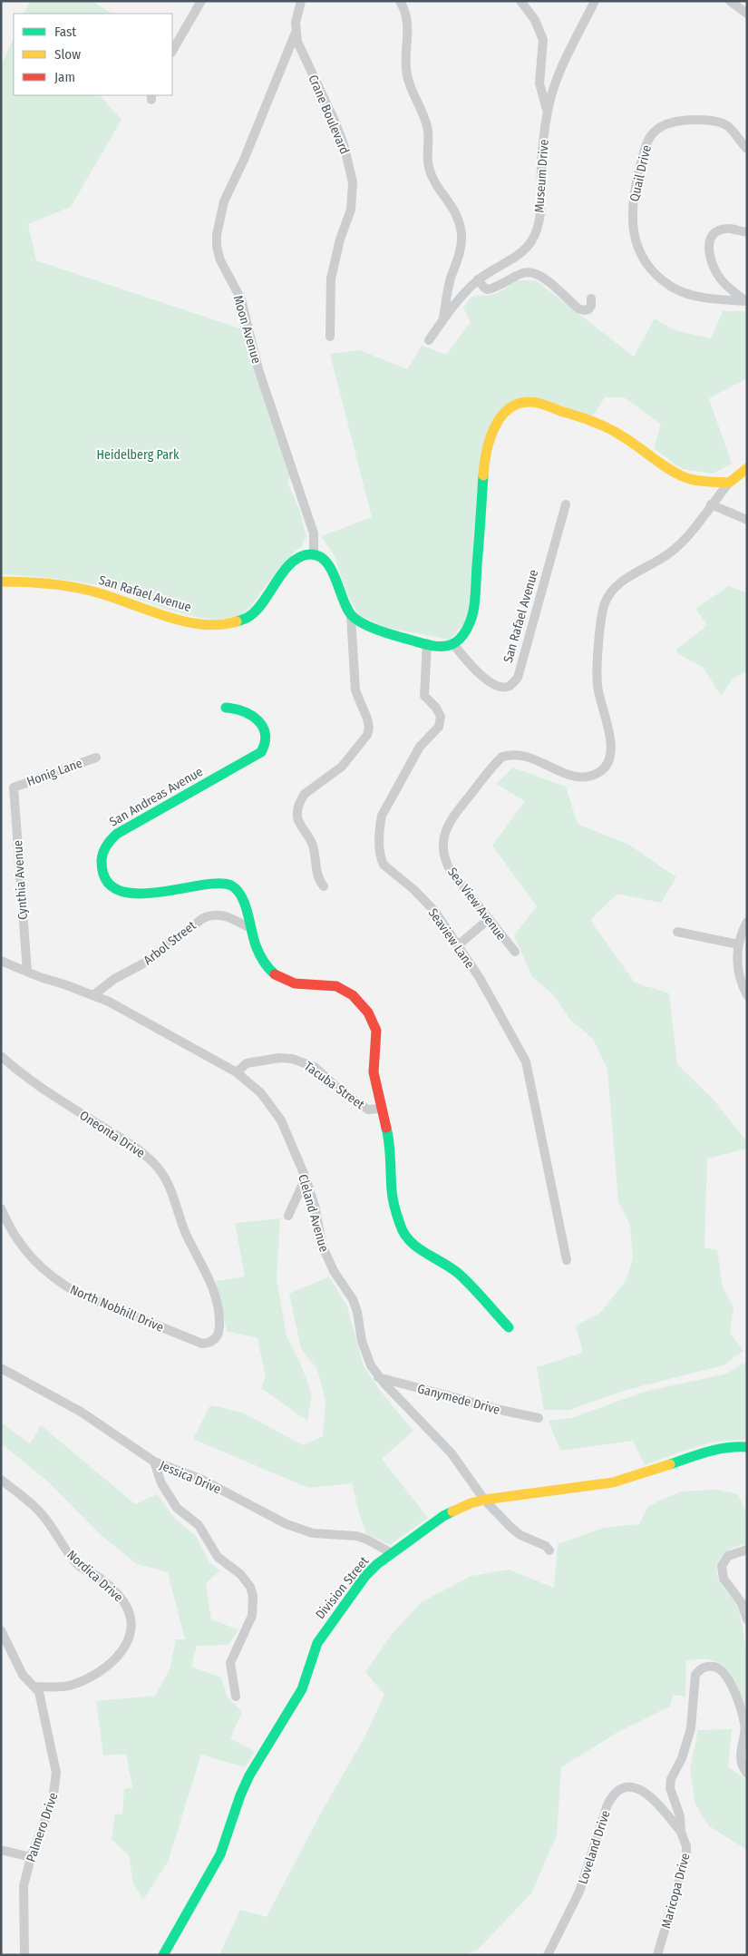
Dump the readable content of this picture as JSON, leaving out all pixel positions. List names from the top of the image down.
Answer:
{
  "streets": {
    "street": [
      "Crane Boulevard",
      "Quail Drive",
      "Museum Drive",
      "Moon Avenue",
      "San Rafael Avenue",
      "Honig Lane",
      "San Andreas Avenue",
      "Cynthia Avenue",
      "Sea View Avenue",
      "Seaview Lane",
      "Arbol Street",
      "Tacuba Street",
      "Oneonta Drive",
      "Cleland Avenue",
      "North Nobhill Drive",
      "Ganymede Drive",
      "Jessica Drive",
      "Nordica Drive",
      "Division Street",
      "Palmero Drive",
      "Loveland Drive",
      "Maricopa Drive"
    ]
  },
  "crossings": [
    ["Crane Boulevard", "Moon Avenue"],
    ["Moon Avenue", "San Rafael Avenue"],
    ["Honig Lane", "Cynthia Avenue"],
    ["San Andreas Avenue", "Arbol Street"],
    ["San Andreas Avenue", "Tacuba Street"],
    ["Cynthia Avenue", "Cleland Avenue"],
    ["Arbol Street", "Cleland Avenue"],
    ["Tacuba Street", "Cleland Avenue"],
    ["Oneonta Drive", "North Nobhill Drive"],
    ["Cleland Avenue", "Ganymede Drive"],
    ["Cleland Avenue", "Division Street"],
    ["Jessica Drive", "Division Street"],
    ["Nordica Drive", "Palmero Drive"],
    ["Loveland Drive", "Maricopa Drive"]
  ],
  "parks": ["Heidelberg Park"],
  "legend": ["Fast", "Slow", "Jam"]
}
